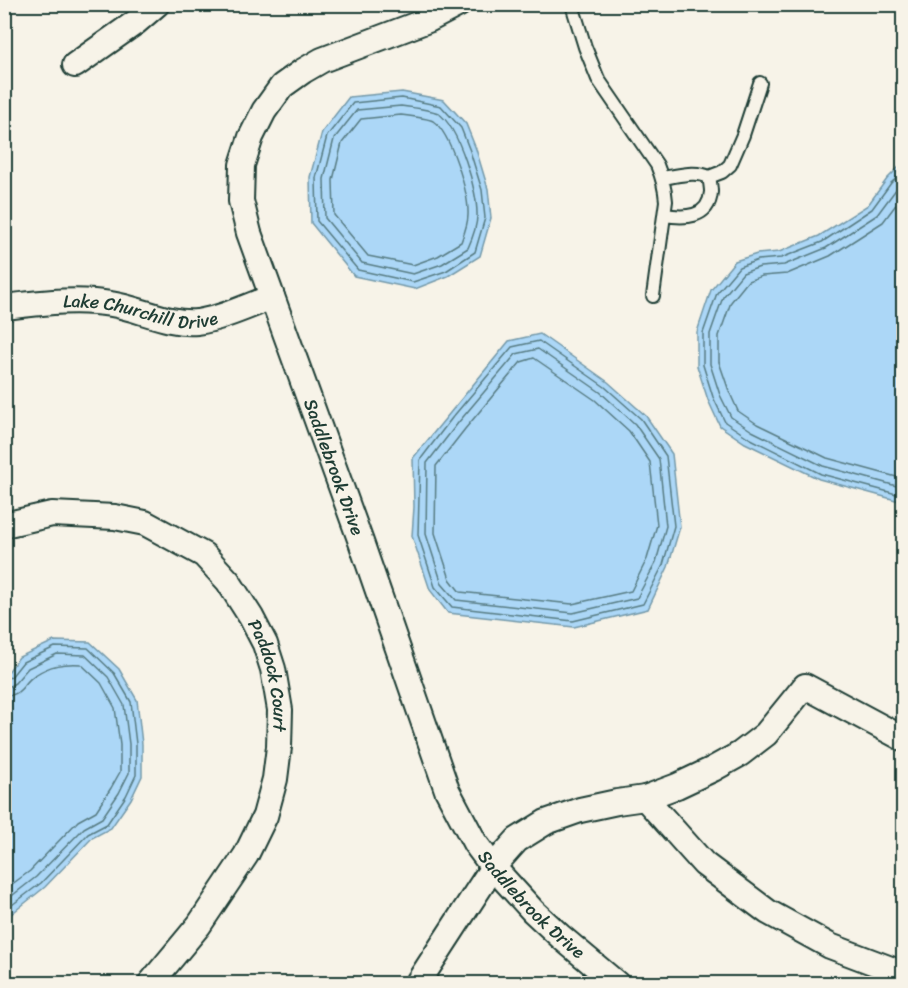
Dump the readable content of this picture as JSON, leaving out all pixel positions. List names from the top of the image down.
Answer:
{
  "streets": {
    "street": ["Lake Churchill Drive", "Saddlebrook Drive", "Paddock Court"]
  },
  "crossings": [
    ["Lake Churchill Drive", "Saddlebrook Drive"]
  ]
}
